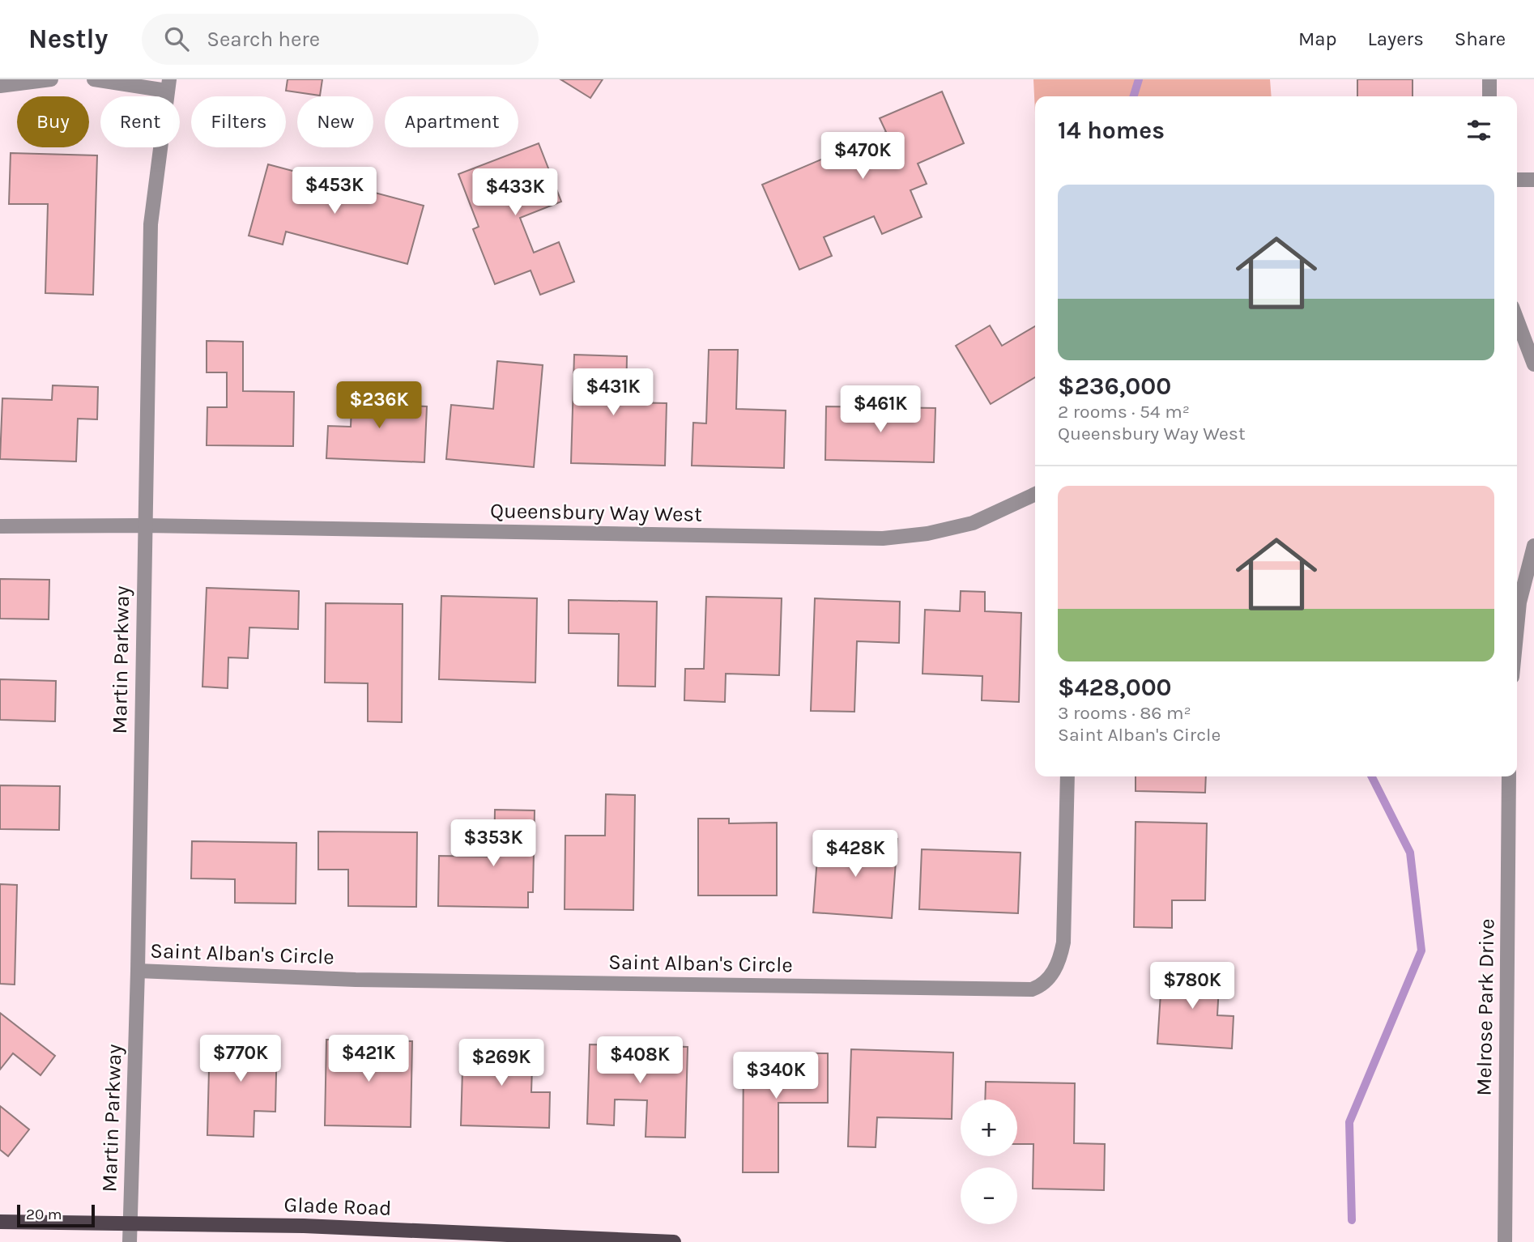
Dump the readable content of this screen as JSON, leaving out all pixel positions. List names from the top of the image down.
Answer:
{
  "streets": {
    "main road": ["Glade Road"],
    "street": [
      "Queensbury Way West",
      "Martin Parkway",
      "Saint Alban's Circle",
      "Melrose Park Drive"
    ]
  },
  "crossings": [
    ["Queensbury Way West", "Martin Parkway"],
    ["Martin Parkway", "Saint Alban's Circle"],
    ["Martin Parkway", "Glade Road"]
  ],
  "scale_bar": "20 m",
  "page": {
    "header": "Nestly",
    "search": "Search here",
    "nav": ["Map", "Layers", "Share"],
    "chip": [
      "Buy",
      "Rent",
      "Filters",
      "New",
      "Apartment"
    ],
    "heading": "14 homes",
    "price": [
      "$470K",
      "$453K",
      "$433K",
      "$431K",
      "$236K",
      "$461K",
      "$353K",
      "$428K",
      "$780K",
      "$770K",
      "$421K",
      "$408K",
      "$269K",
      "$340K"
    ],
    "list": [
      {
        "name": "$236,000",
        "note": "2 rooms · 54 m² · Queensbury Way West"
      },
      {
        "name": "$428,000",
        "note": "3 rooms · 86 m² · Saint Alban's Circle"
      }
    ],
    "map_buttons": ["+", "−"],
    "scale": "20 m"
  }
}
